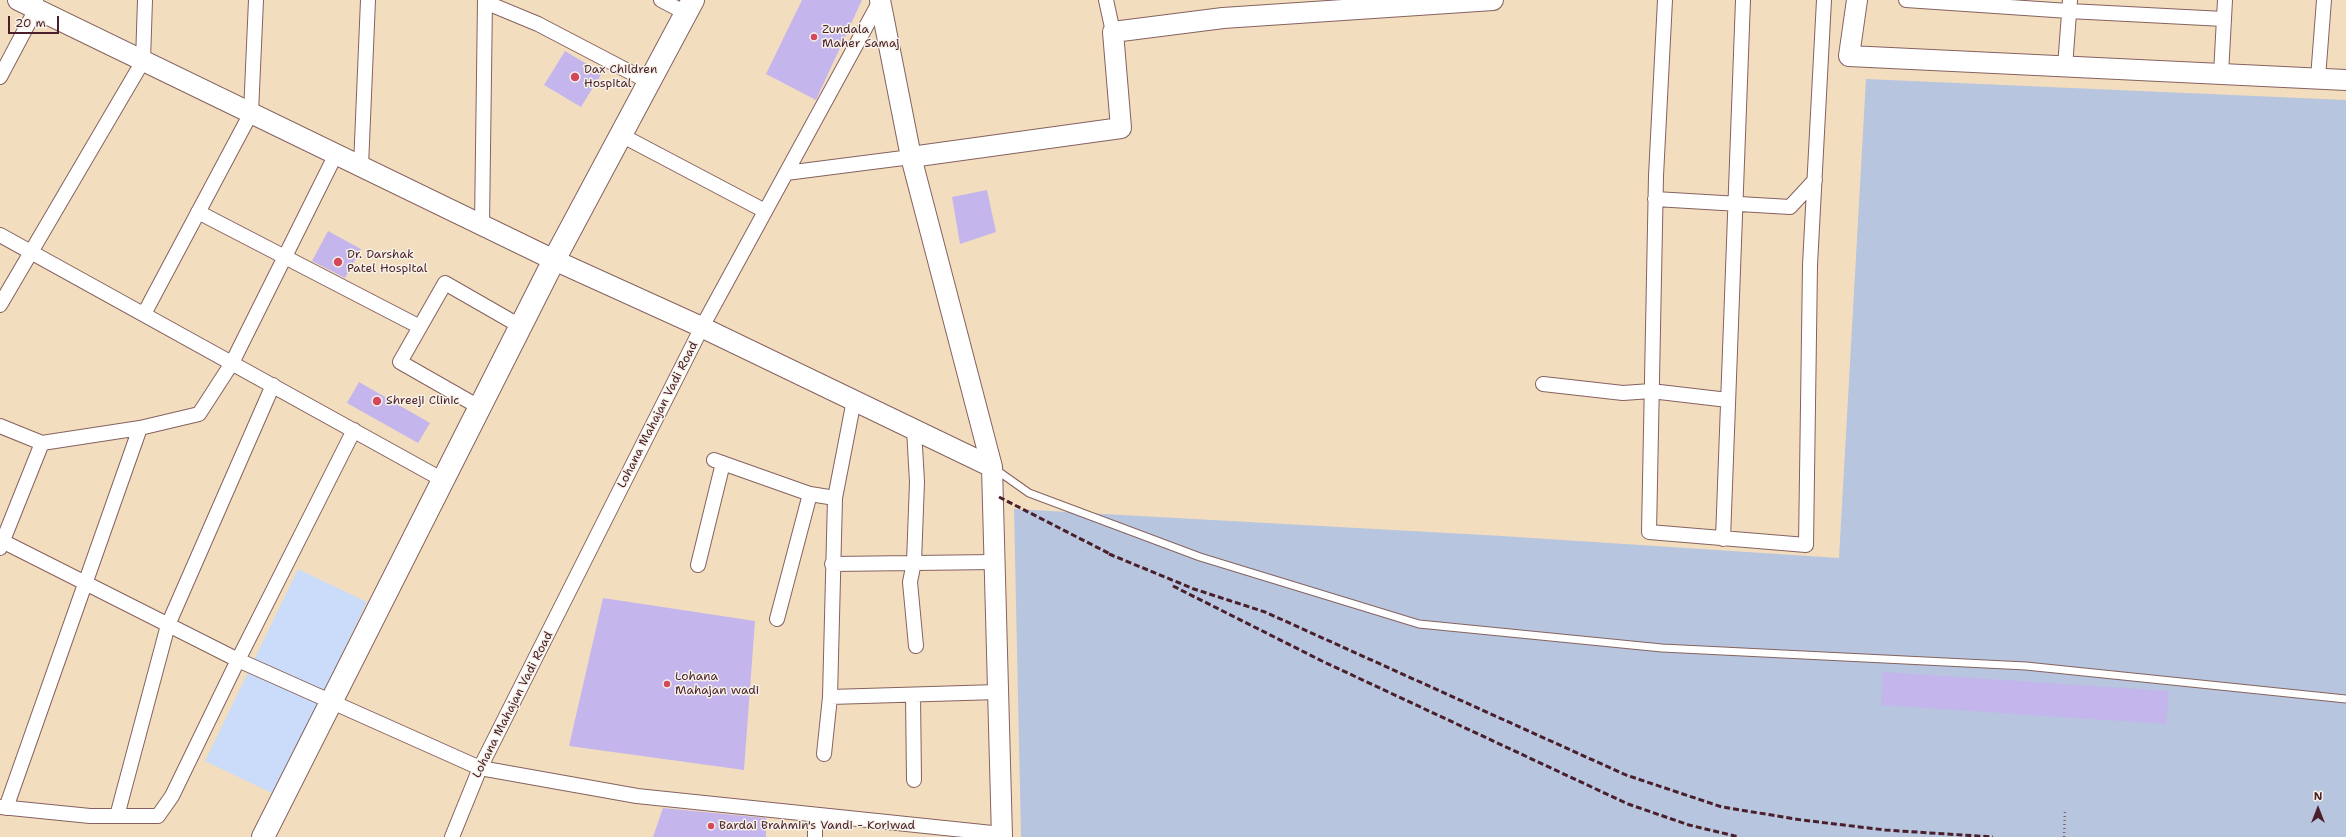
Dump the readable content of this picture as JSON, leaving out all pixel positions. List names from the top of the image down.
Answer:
{
  "streets": {
    "street": ["Lohana Mahajan Vadi Road"]
  },
  "places": [
    "Zundala Maher Samaj",
    "Dax Children Hospital",
    "Dr. Darshak Patel Hospital",
    "Shreeji Clinic",
    "Lohana Mahajan wadi",
    "Bardai Brahmin's Vandi - Koriwad"
  ],
  "scale_bar": "20 m",
  "north": "top"
}
